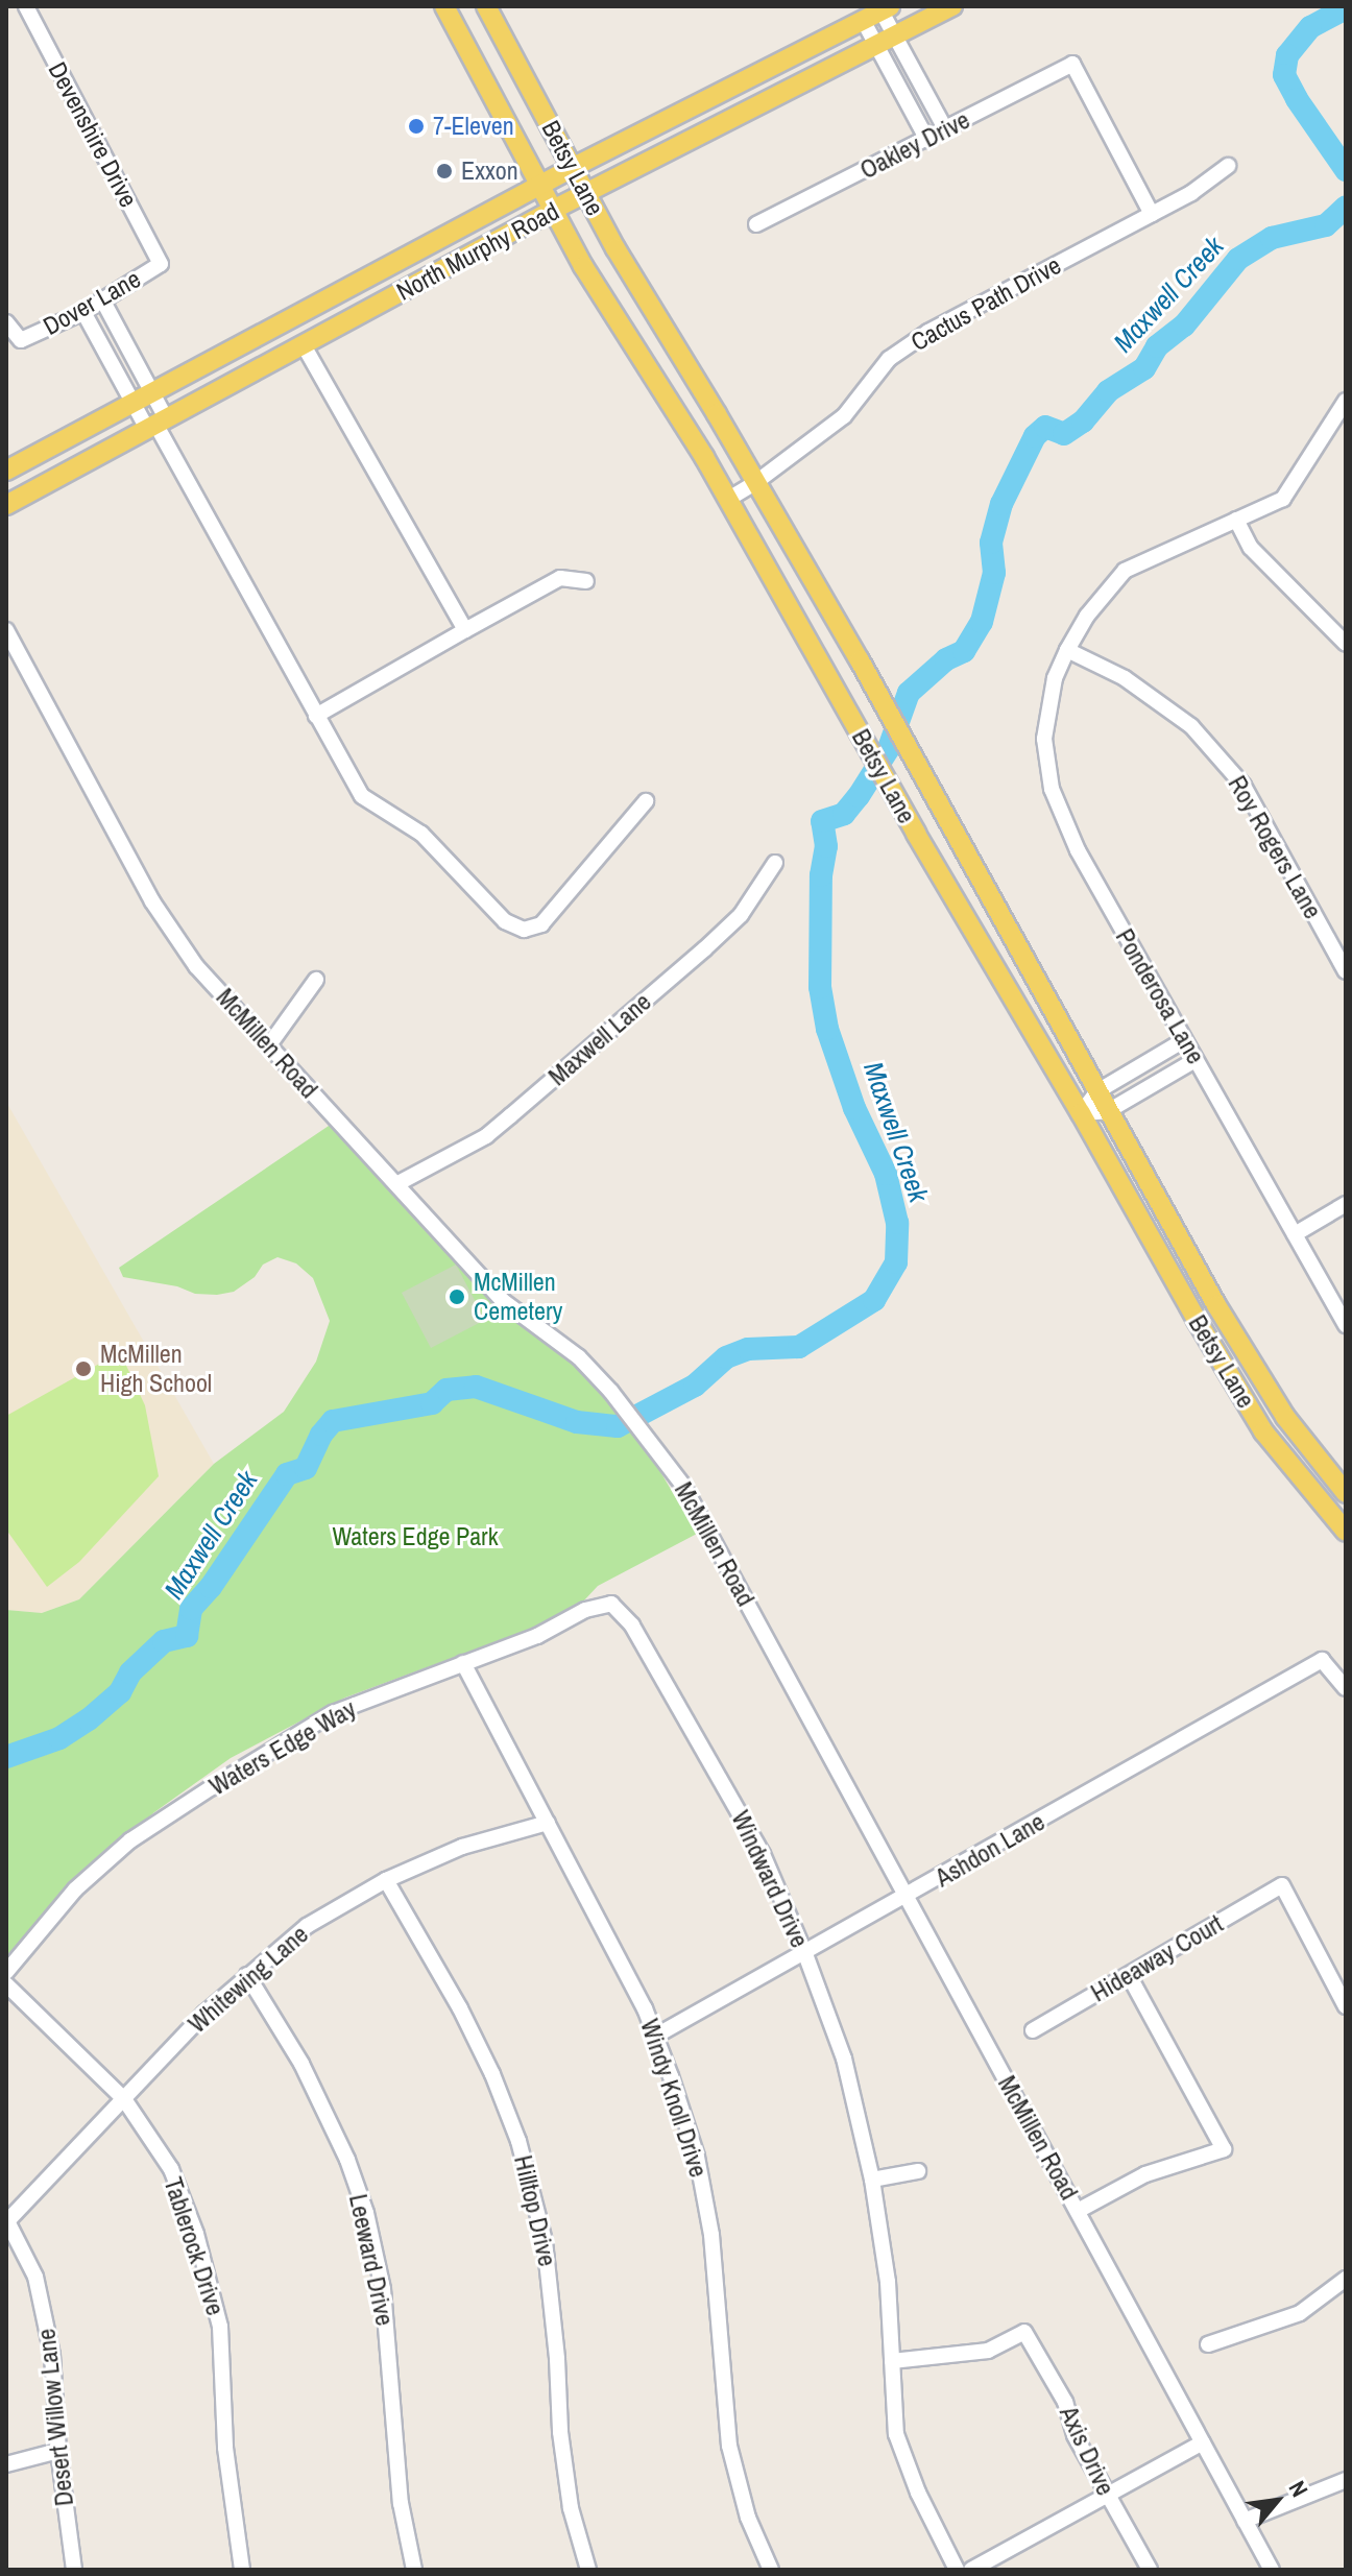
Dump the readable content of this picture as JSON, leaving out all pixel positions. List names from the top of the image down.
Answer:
{
  "streets": {
    "main road": ["Betsy Lane", "North Murphy Road"],
    "street": [
      "Devenshire Drive",
      "Oakley Drive",
      "Dover Lane",
      "Cactus Path Drive",
      "Roy Rogers Lane",
      "Ponderosa Lane",
      "Maxwell Lane",
      "McMillen Road",
      "Waters Edge Way",
      "Ashdon Lane",
      "Windward Drive",
      "Hideaway Court",
      "Whitewing Lane",
      "Windy Knoll Drive",
      "Hilltop Drive",
      "Tablerock Drive",
      "Leeward Drive",
      "Desert Willow Lane",
      "Axis Drive"
    ]
  },
  "crossings": [
    ["Devenshire Drive", "Dover Lane"],
    ["Oakley Drive", "Cactus Path Drive"],
    ["Betsy Lane", "North Murphy Road"],
    ["Betsy Lane", "Cactus Path Drive"],
    ["Roy Rogers Lane", "Ponderosa Lane"],
    ["Maxwell Lane", "McMillen Road"],
    ["McMillen Road", "Ashdon Lane"],
    ["Waters Edge Way", "Windward Drive"],
    ["Waters Edge Way", "Windy Knoll Drive"],
    ["Ashdon Lane", "Windward Drive"],
    ["Ashdon Lane", "Windy Knoll Drive"],
    ["Windward Drive", "Axis Drive"],
    ["Whitewing Lane", "Windy Knoll Drive"],
    ["Whitewing Lane", "Hilltop Drive"],
    ["Whitewing Lane", "Tablerock Drive"],
    ["Whitewing Lane", "Leeward Drive"],
    ["Whitewing Lane", "Desert Willow Lane"]
  ],
  "water": ["Maxwell Creek"],
  "parks": ["Waters Edge Park"],
  "places": [
    "7-Eleven",
    "Exxon",
    "McMillen Cemetery",
    "McMillen High School"
  ],
  "north": "top right"
}
